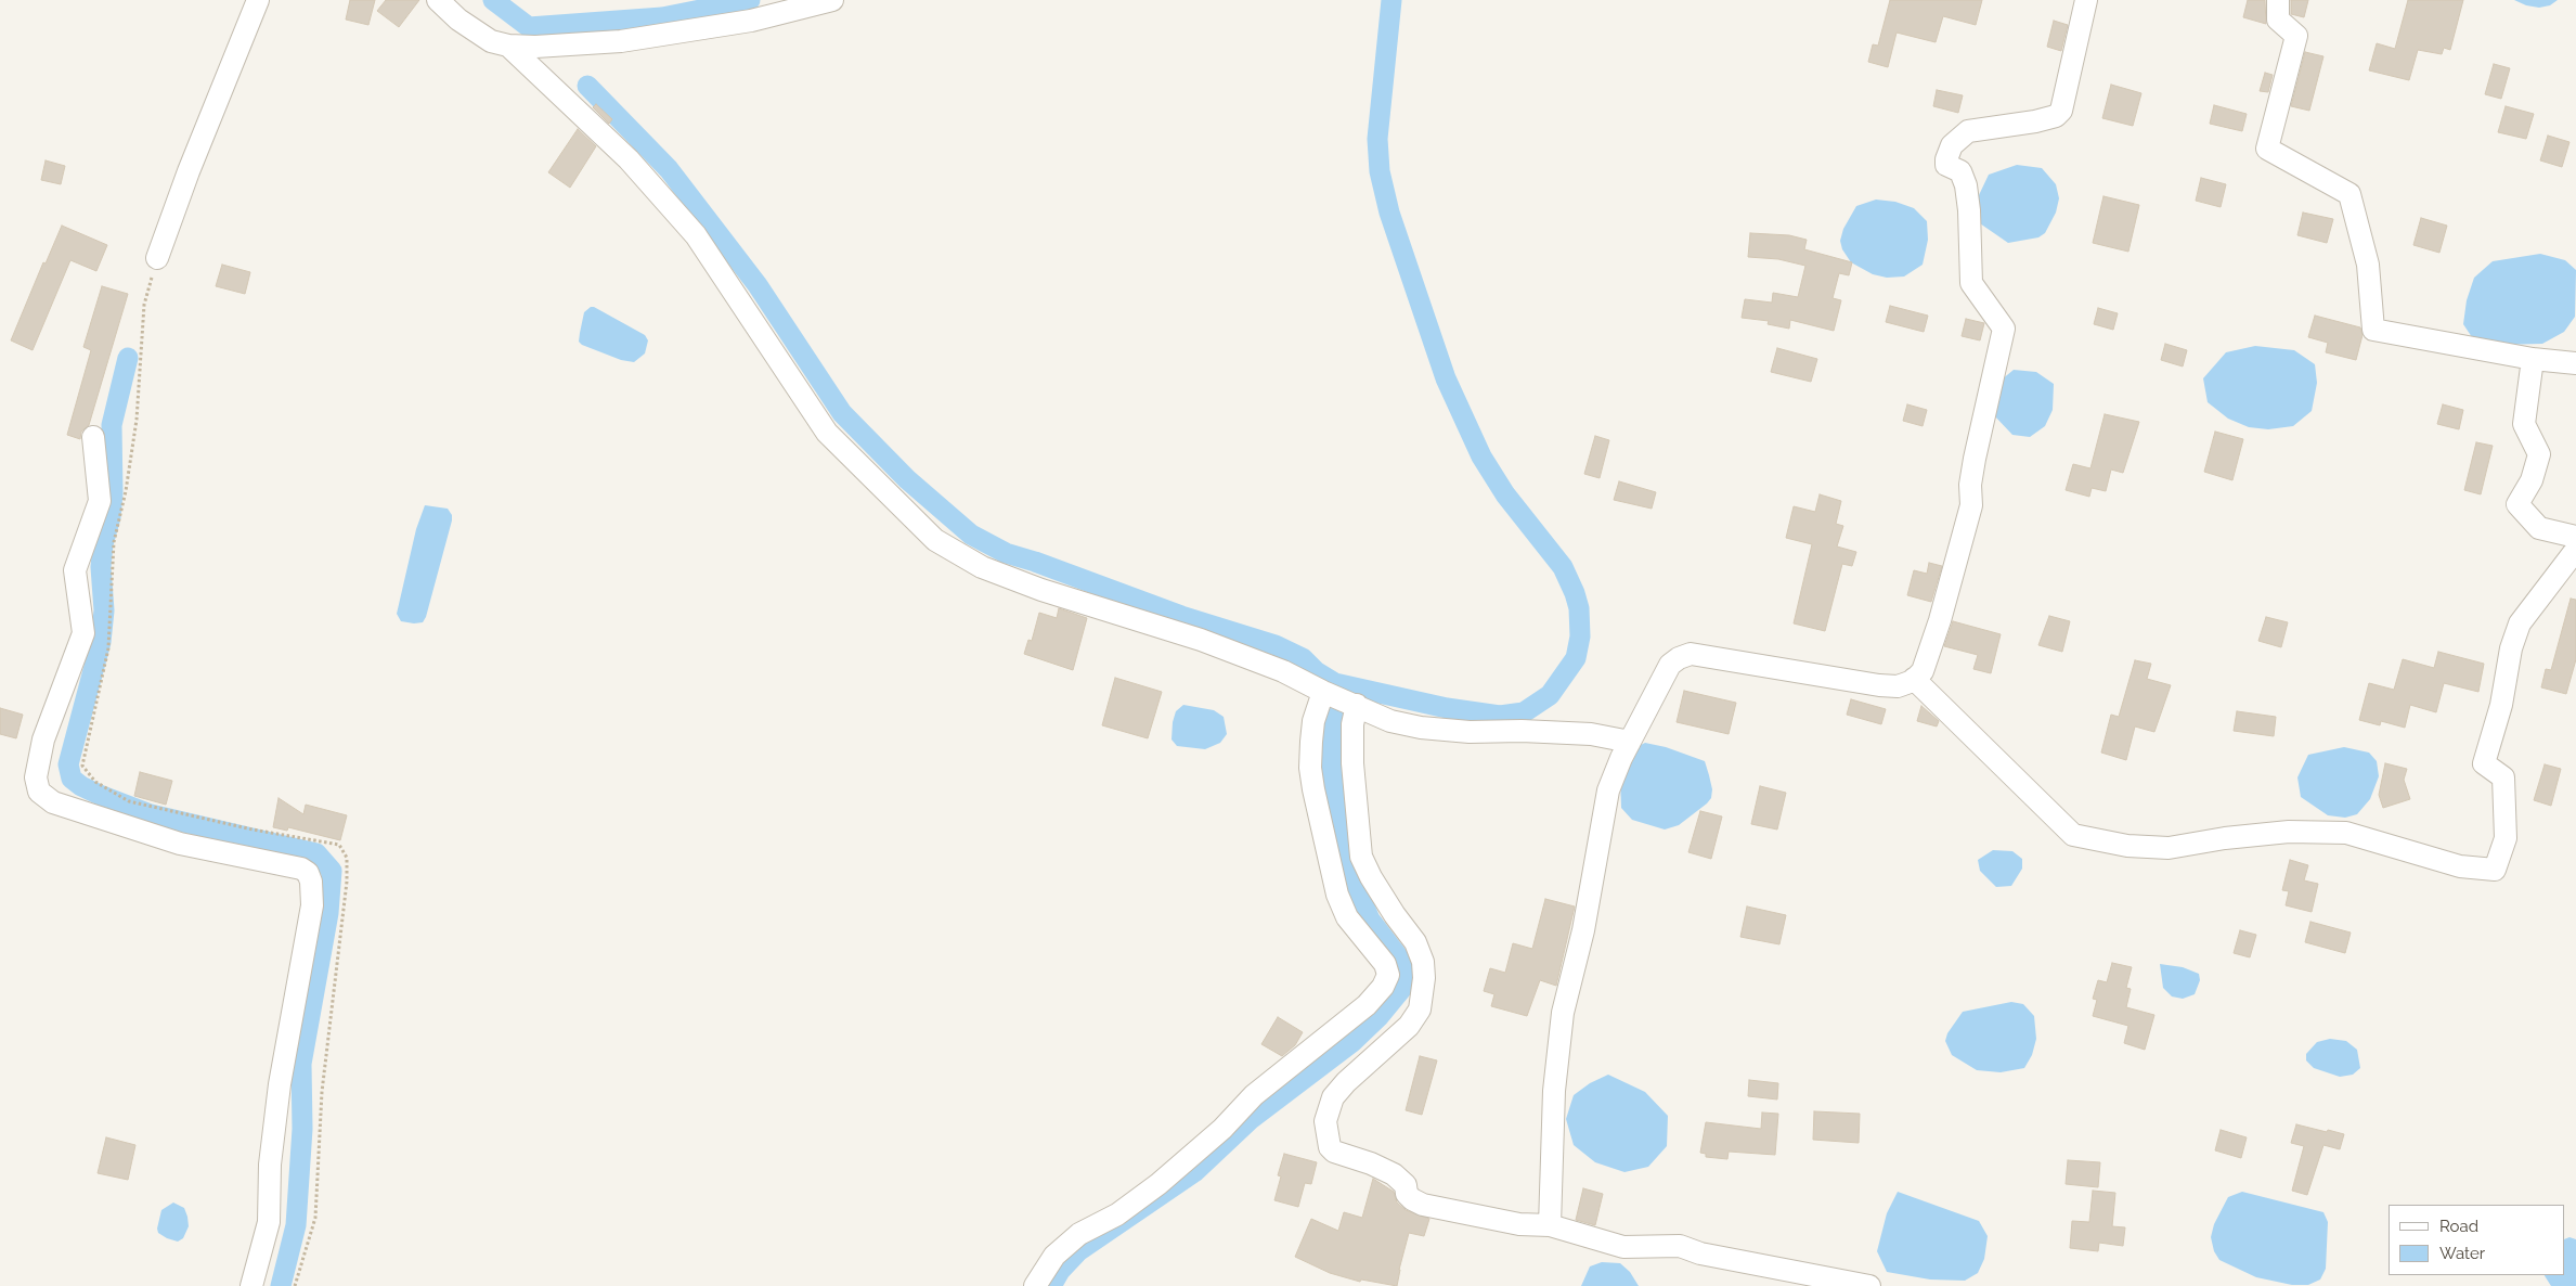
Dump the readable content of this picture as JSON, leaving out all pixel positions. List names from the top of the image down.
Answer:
{
  "legend": ["Road", "Water"]
}
